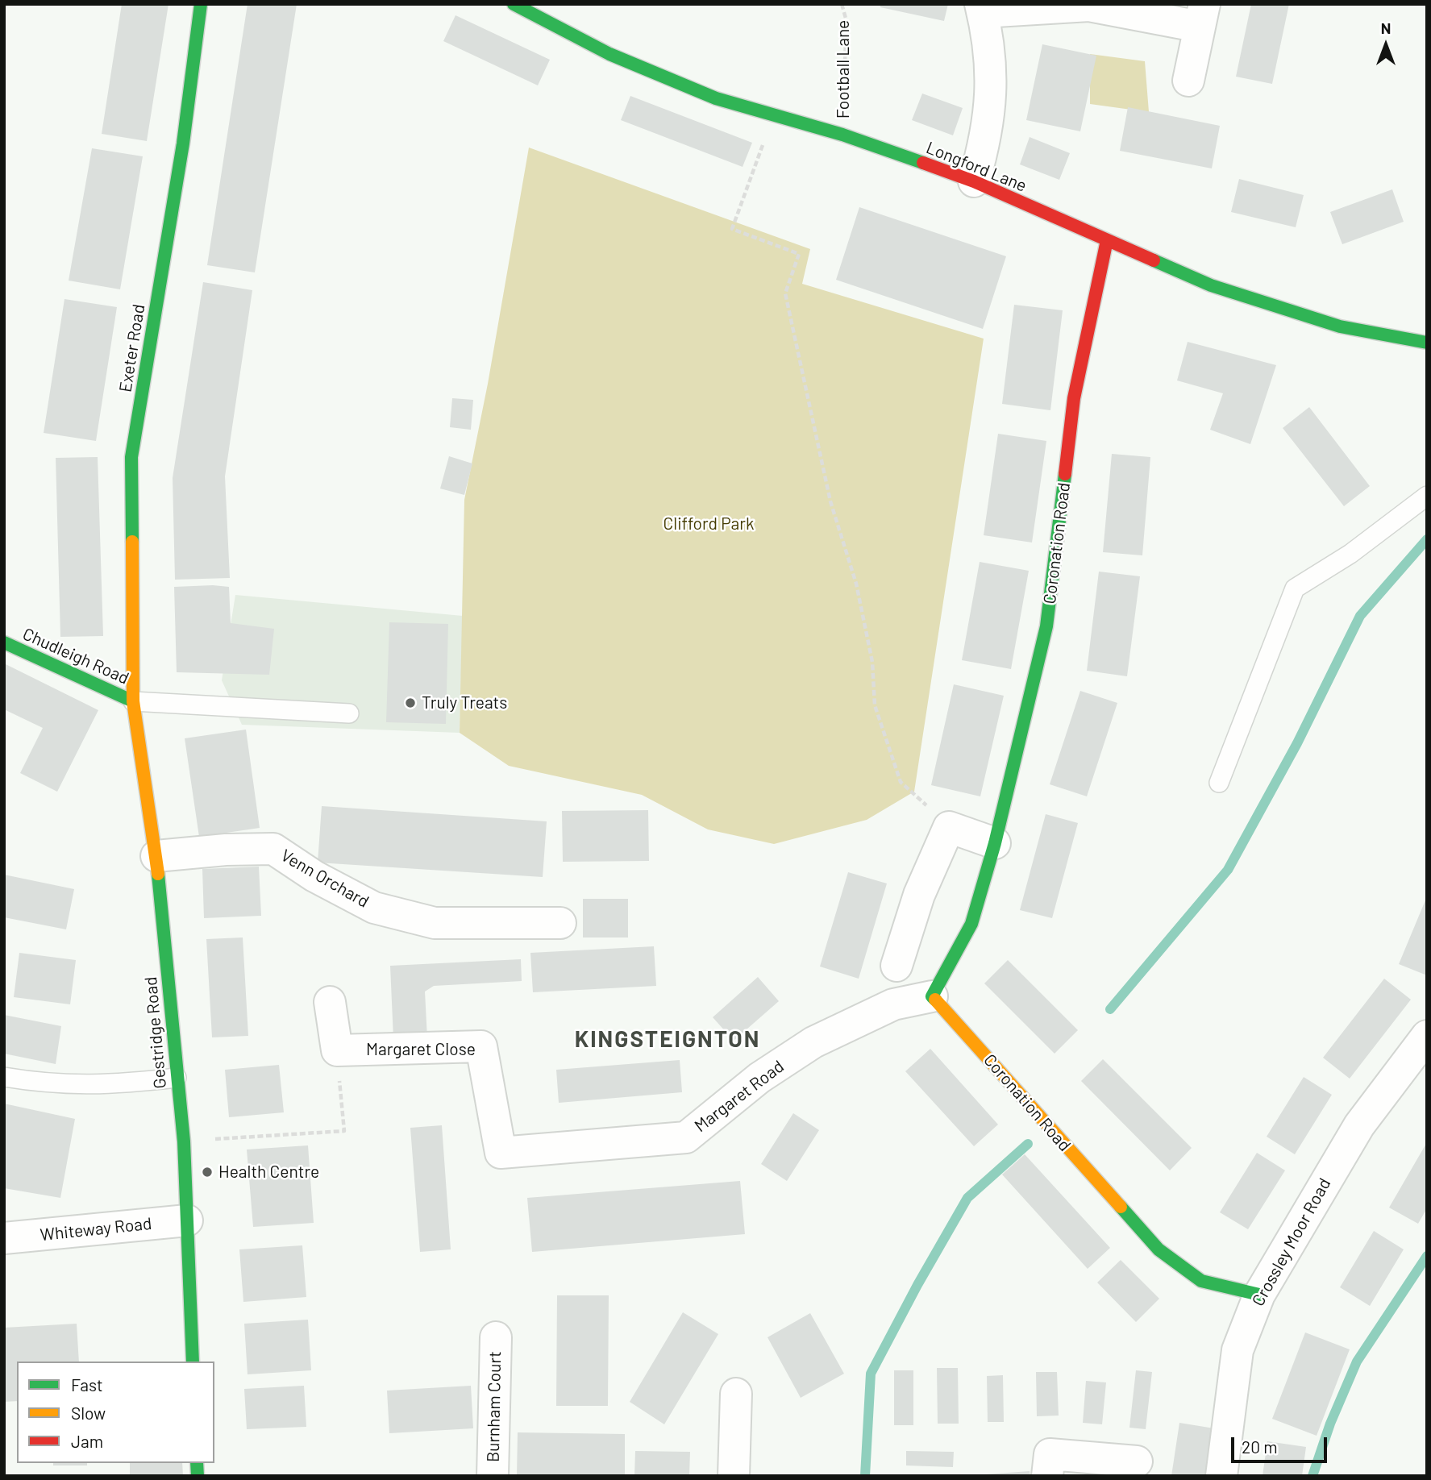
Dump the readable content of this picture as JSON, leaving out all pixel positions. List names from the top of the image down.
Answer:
{
  "streets": {
    "street": [
      "Longford Lane",
      "Exeter Road",
      "Coronation Road",
      "Chudleigh Road",
      "Venn Orchard",
      "Gestridge Road",
      "Margaret Close",
      "Margaret Road",
      "Whiteway Road",
      "Crossley Moor Road",
      "Burnham Court"
    ],
    "path": ["Football Lane"]
  },
  "crossings": [
    ["Football Lane", "Longford Lane"],
    ["Longford Lane", "Coronation Road"],
    ["Exeter Road", "Chudleigh Road"],
    ["Exeter Road", "Gestridge Road"],
    ["Coronation Road", "Margaret Road"],
    ["Coronation Road", "Crossley Moor Road"],
    ["Chudleigh Road", "Gestridge Road"],
    ["Venn Orchard", "Gestridge Road"],
    ["Gestridge Road", "Whiteway Road"],
    ["Margaret Close", "Margaret Road"]
  ],
  "districts": ["KINGSTEIGNTON"],
  "parks": ["Clifford Park"],
  "places": ["Truly Treats", "Health Centre"],
  "legend": ["Fast", "Slow", "Jam"],
  "scale_bar": "20 m",
  "north": "top"
}
